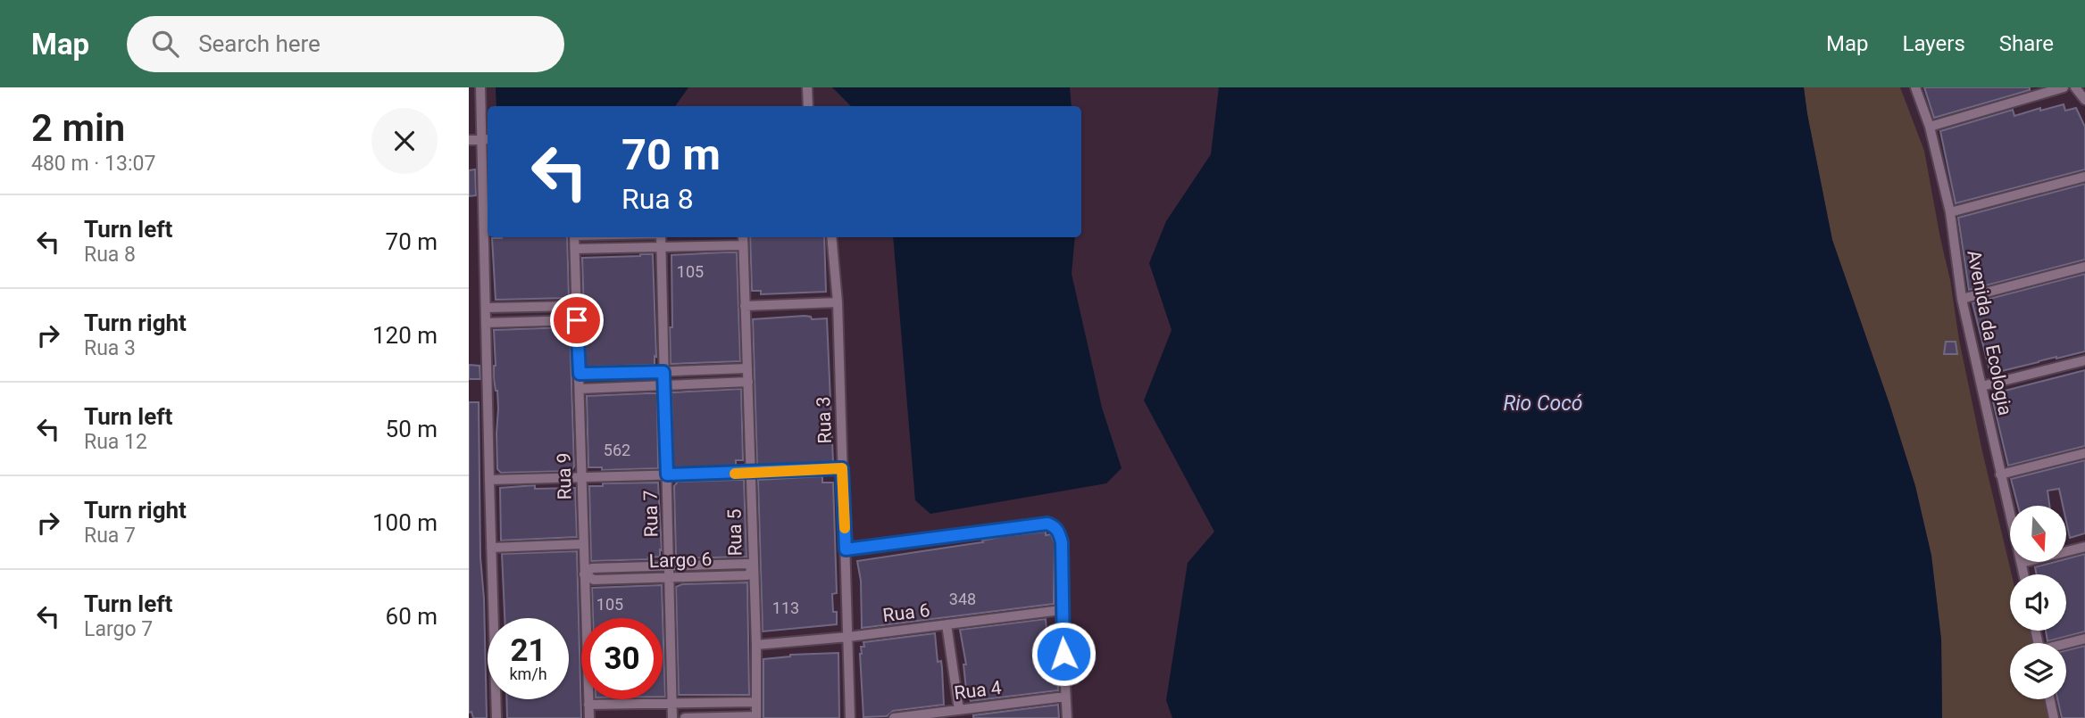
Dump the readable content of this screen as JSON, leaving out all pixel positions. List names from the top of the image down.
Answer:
{
  "streets": {
    "street": [
      "Avenida da Ecologia",
      "Rua 3",
      "Rua 9",
      "Rua 7",
      "Rua 5",
      "Largo 6",
      "Rua 6",
      "Rua 4"
    ]
  },
  "crossings": [
    ["Rua 3", "Rua 6"],
    ["Rua 9", "Largo 6"],
    ["Rua 7", "Largo 6"],
    ["Rua 5", "Largo 6"],
    ["Rua 5", "Rua 6"]
  ],
  "water": ["Rio Cocó"],
  "house_numbers": [
    "105",
    "562",
    "348",
    "105",
    "113"
  ],
  "north": "bottom",
  "page": {
    "header": "Map",
    "search": "Search here",
    "nav": ["Map", "Layers", "Share"],
    "heading": ["2 min", "480 m · 13:07"],
    "turn": ["70 m", "Rua 8"],
    "list": [
      {
        "name": "Turn left",
        "note": "Rua 8",
        "value": "70 m"
      },
      {
        "name": "Turn right",
        "note": "Rua 3",
        "value": "120 m"
      },
      {
        "name": "Turn left",
        "note": "Rua 12",
        "value": "50 m"
      },
      {
        "name": "Turn right",
        "note": "Rua 7",
        "value": "100 m"
      },
      {
        "name": "Turn left",
        "note": "Largo 7",
        "value": "60 m"
      }
    ],
    "speed": "21 km/h",
    "limit": "30"
  }
}
